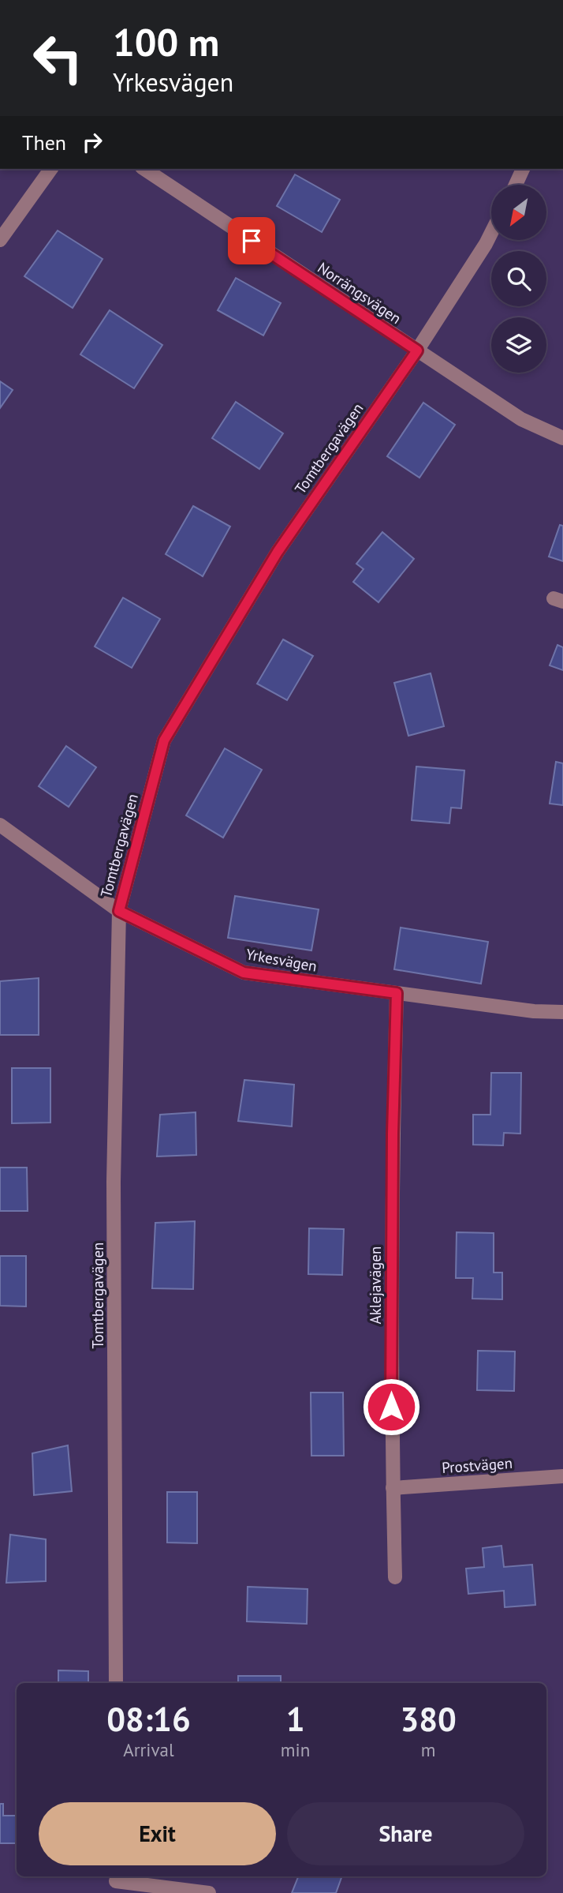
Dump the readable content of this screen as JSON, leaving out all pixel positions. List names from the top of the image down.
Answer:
{
  "streets": {
    "street": [
      "Norrängsvägen",
      "Tomtbergavägen",
      "Yrkesvägen",
      "Aklejavägen",
      "Prostvägen"
    ]
  },
  "crossings": [
    ["Norrängsvägen", "Tomtbergavägen"],
    ["Tomtbergavägen", "Yrkesvägen"],
    ["Yrkesvägen", "Aklejavägen"],
    ["Aklejavägen", "Prostvägen"]
  ],
  "north": "bottom left",
  "page": {
    "turn": ["100 m", "Yrkesvägen"],
    "then": "Then",
    "eta": [
      "08:16",
      "Arrival",
      "1",
      "min",
      "380",
      "m"
    ],
    "buttons": ["Exit", "Share"]
  }
}
